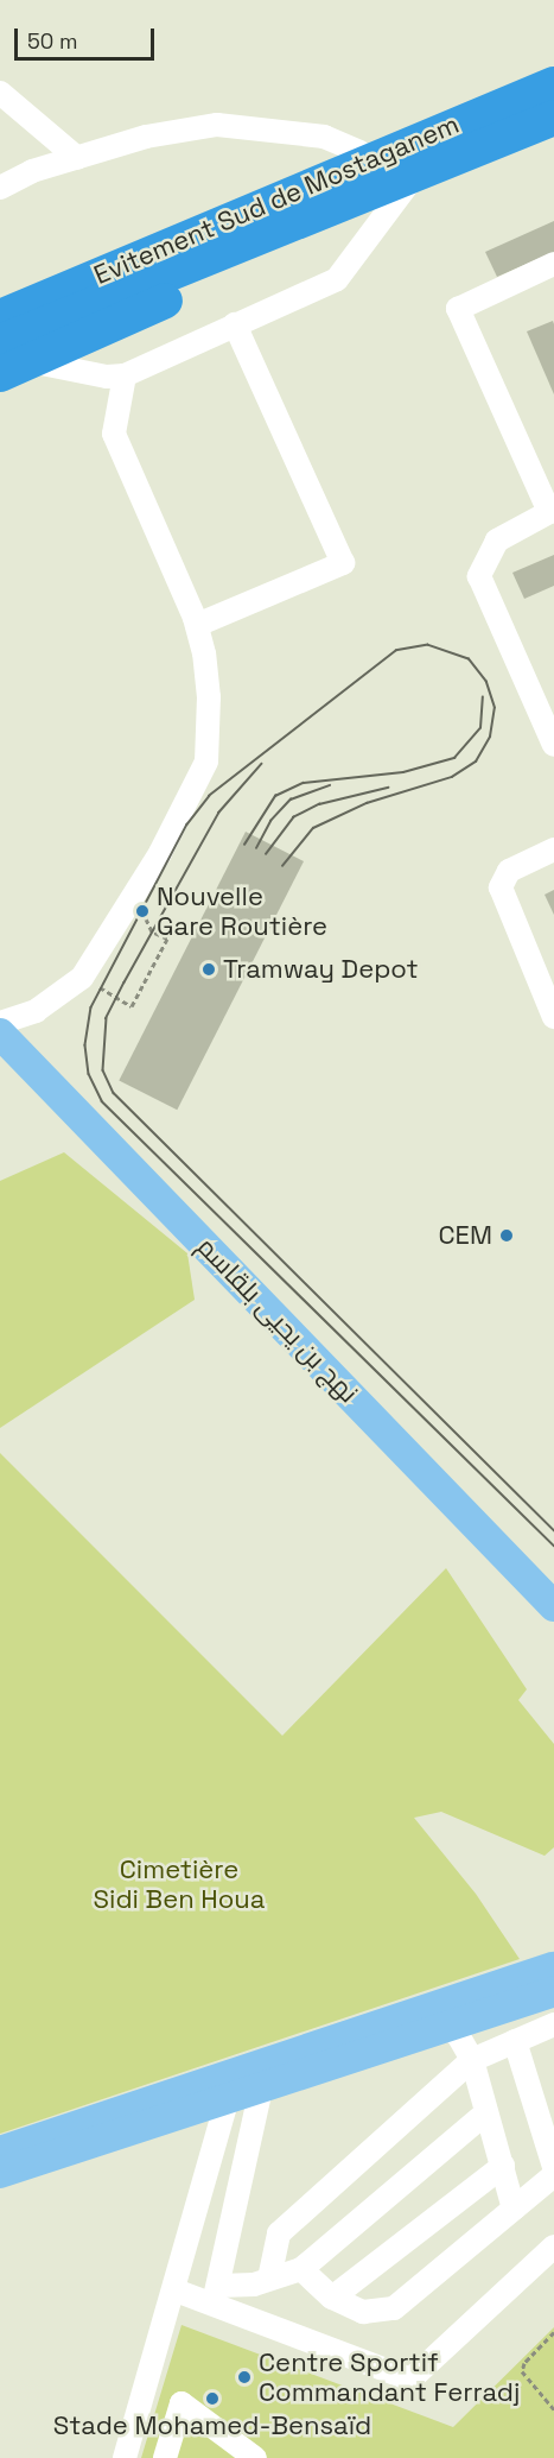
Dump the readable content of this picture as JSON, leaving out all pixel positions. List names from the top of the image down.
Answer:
{
  "streets": {
    "highway": ["Evitement Sud de Mostaganem"],
    "main road": ["نهج بن يحيى بلقاسم"]
  },
  "parks": ["Cimetière Sidi Ben Houa"],
  "places": [
    "Nouvelle Gare Routière",
    "Tramway Depot",
    "CEM",
    "Centre Sportif Commandant Ferradj",
    "Stade Mohamed-Bensaïd"
  ],
  "scale_bar": "50 m"
}
